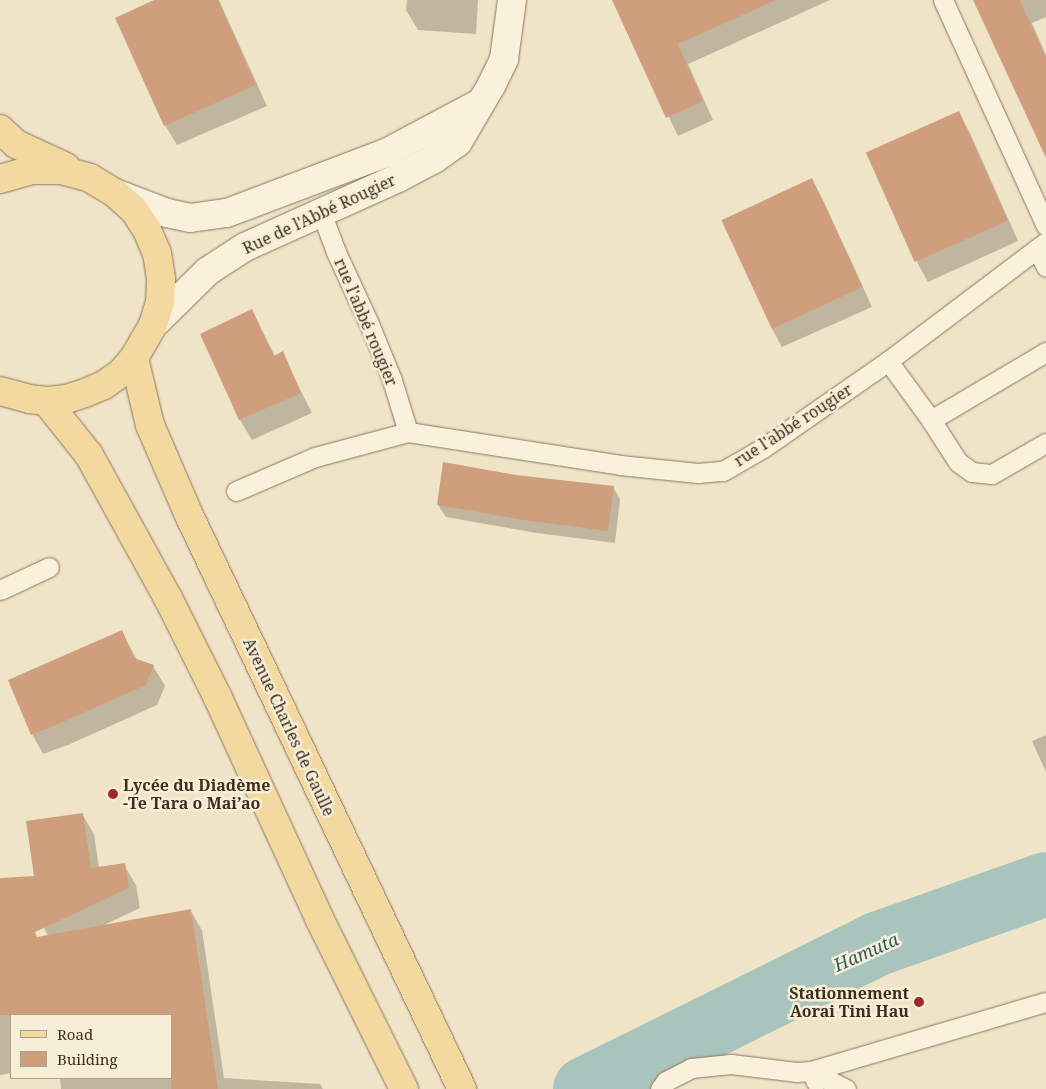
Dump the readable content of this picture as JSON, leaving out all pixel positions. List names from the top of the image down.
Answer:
{
  "streets": {
    "main road": ["Rue de l'Abbé Rougier", "Avenue Charles de Gaulle"],
    "lane": ["rue l'abbé rougier"]
  },
  "crossings": [
    ["Rue de l'Abbé Rougier", "rue l'abbé rougier"]
  ],
  "water": ["Hamuta"],
  "places": ["Lycée du Diadème -Te Tara o Mai’ao", "Stationnement Aorai Tini Hau"],
  "legend": ["Road", "Building"]
}
